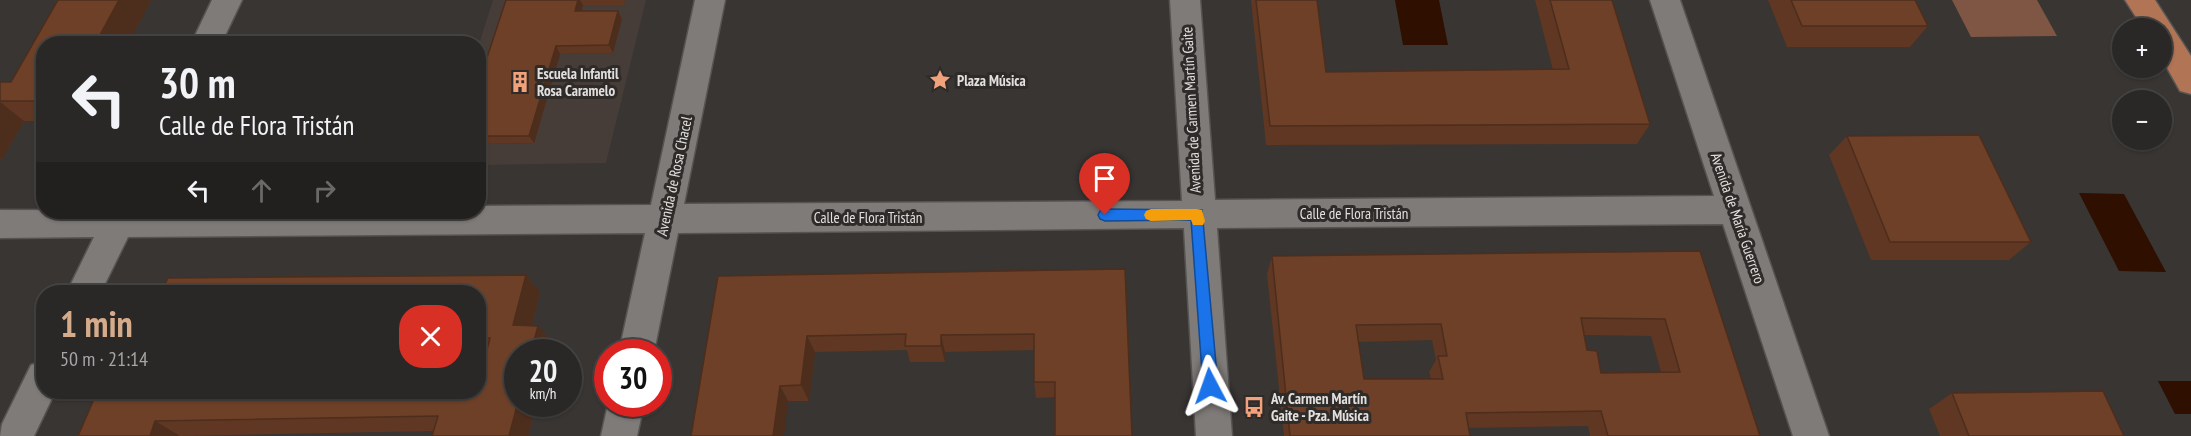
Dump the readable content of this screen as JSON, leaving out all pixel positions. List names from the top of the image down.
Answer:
{
  "streets": {
    "street": [
      "Avenida de Carmen Martín Gaite",
      "Avenida de Rosa Chacel",
      "Calle de Flora Tristán",
      "Avenida de María Guerrero"
    ]
  },
  "crossings": [
    ["Avenida de Carmen Martín Gaite", "Calle de Flora Tristán"],
    ["Avenida de Rosa Chacel", "Calle de Flora Tristán"],
    ["Calle de Flora Tristán", "Avenida de María Guerrero"]
  ],
  "places": {
    "place": ["Plaza Música"],
    "building": ["Escuela Infantil Rosa Caramelo"],
    "bus stop": ["Av. Carmen Martín Gaite - Pza. Música"]
  },
  "page": {
    "map_buttons": ["+", "−"],
    "turn": ["30 m", "Calle de Flora Tristán"],
    "heading": ["1 min", "50 m · 21:14"],
    "speed": "20 km/h",
    "limit": "30"
  }
}
